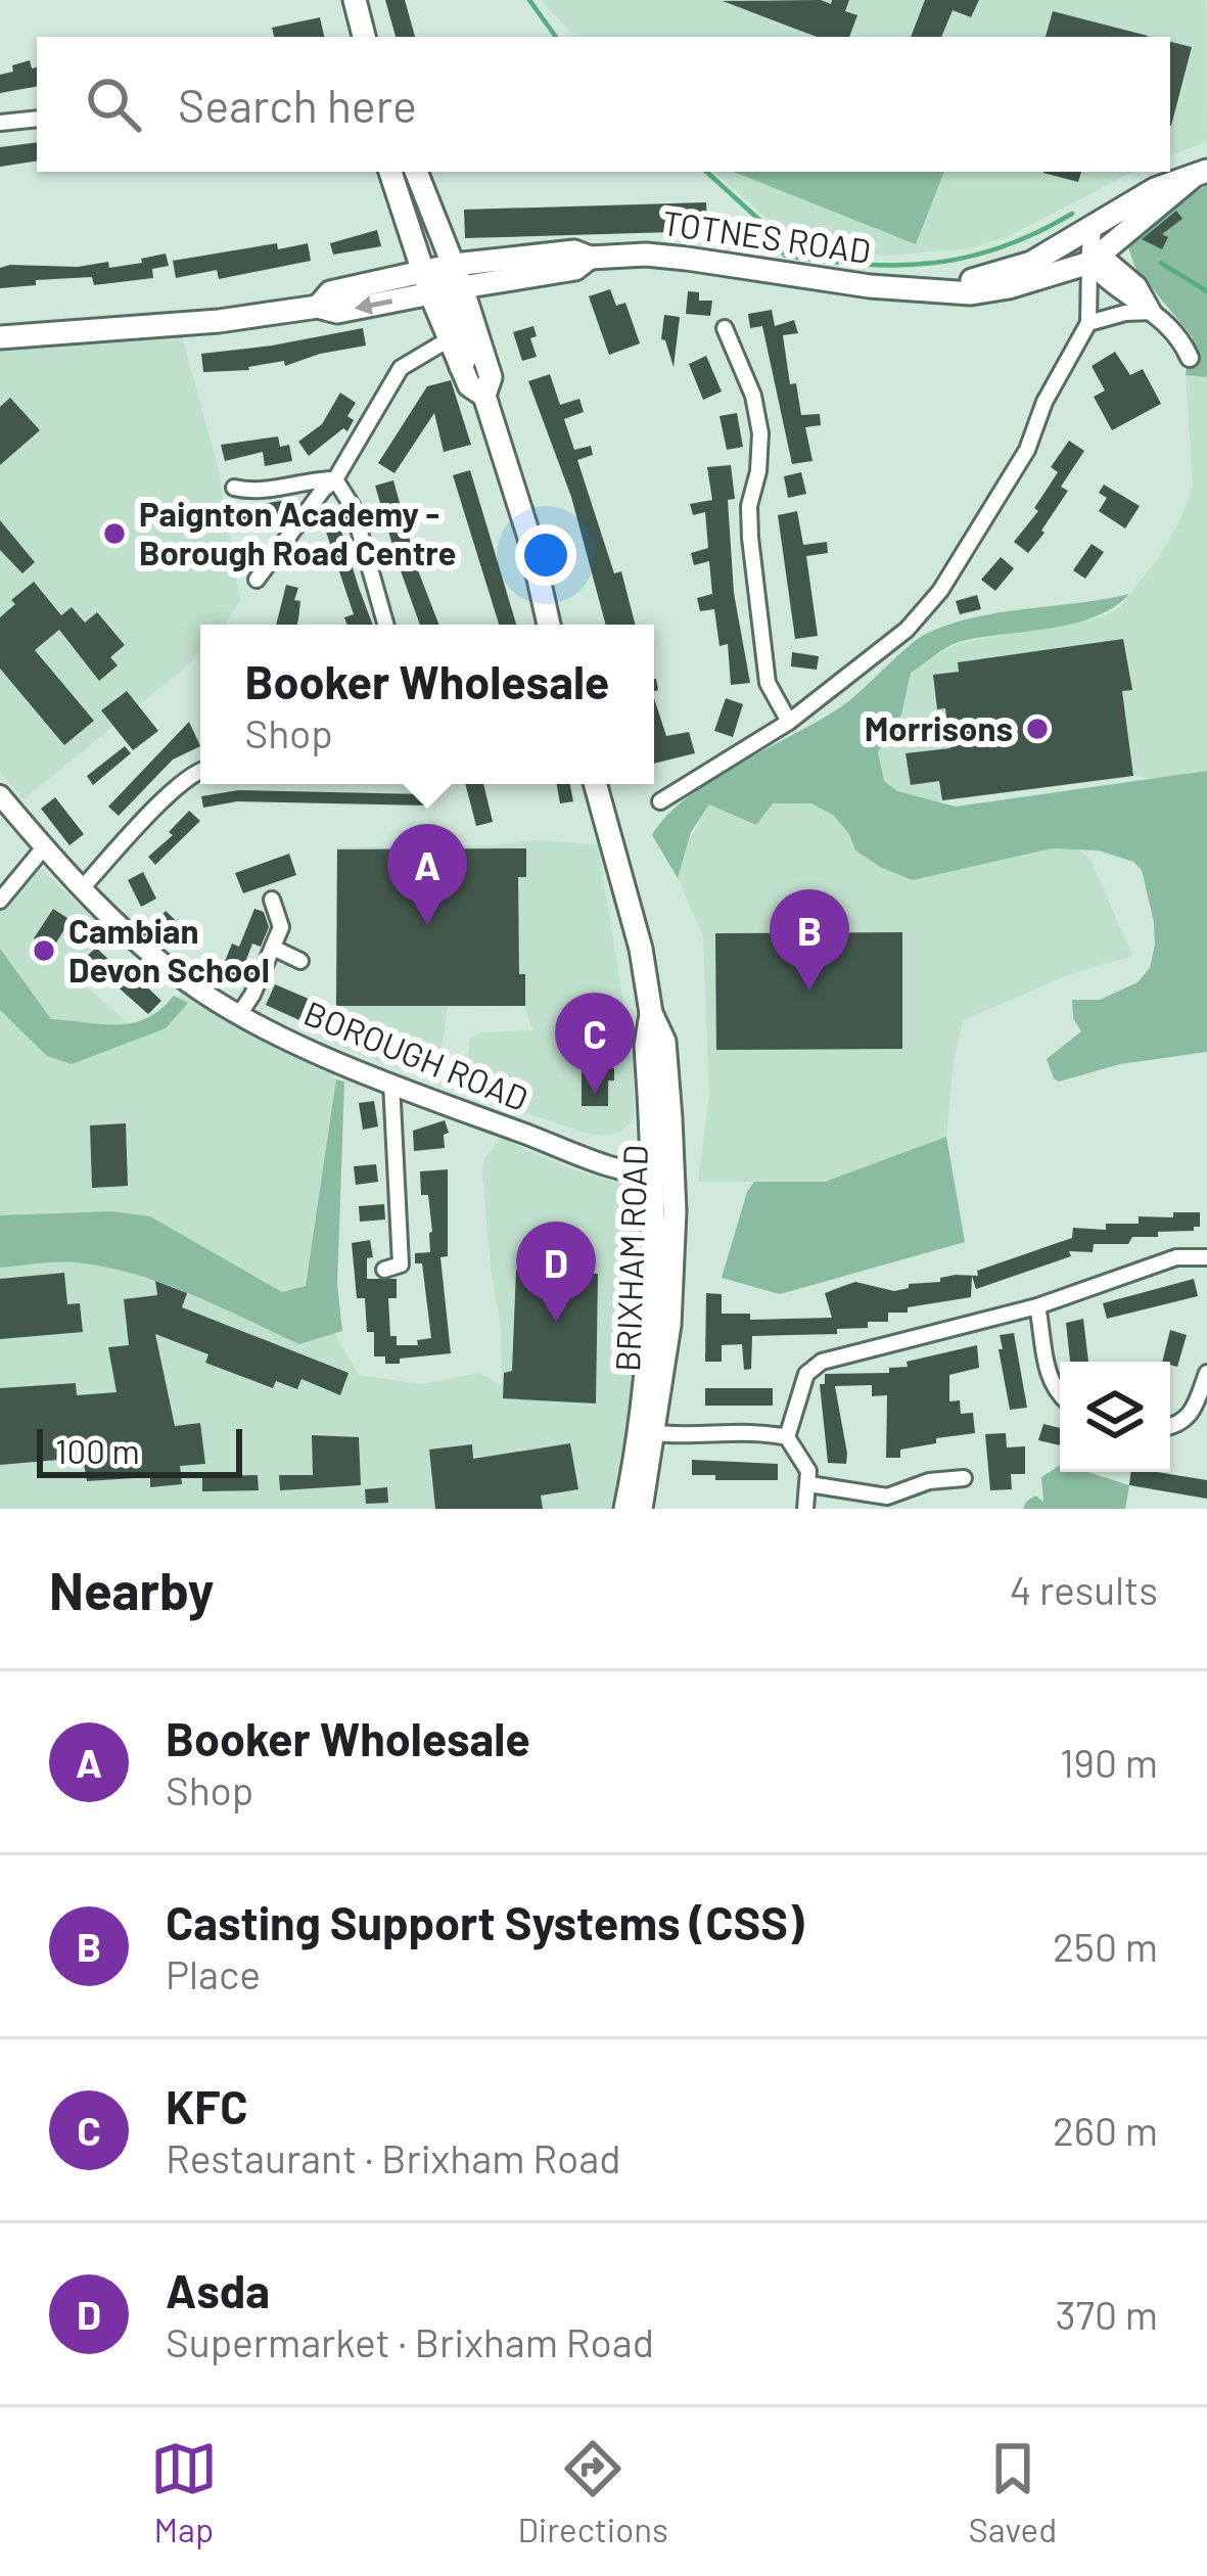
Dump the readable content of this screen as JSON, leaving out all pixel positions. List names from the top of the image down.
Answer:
{
  "streets": {
    "main road": ["TOTNES ROAD", "BOROUGH ROAD", "BRIXHAM ROAD"]
  },
  "crossings": [
    ["BOROUGH ROAD", "BRIXHAM ROAD"]
  ],
  "places": ["Paignton Academy - Borough Road Centre", "Morrisons", "Cambian Devon School"],
  "scale_bar": "100 m",
  "page": {
    "search": "Search here",
    "popup": ["Booker Wholesale", "Shop"],
    "pins": [
      "A",
      "B",
      "C",
      "D"
    ],
    "scale": "100 m",
    "heading": ["Nearby", "4 results"],
    "list": [
      {
        "mark": "A",
        "name": "Booker Wholesale",
        "note": "Shop",
        "value": "190 m"
      },
      {
        "mark": "B",
        "name": "Casting Support Systems (CSS)",
        "note": "Place",
        "value": "250 m"
      },
      {
        "mark": "C",
        "name": "KFC",
        "note": "Restaurant · Brixham Road",
        "value": "260 m"
      },
      {
        "mark": "D",
        "name": "Asda",
        "note": "Supermarket · Brixham Road",
        "value": "370 m"
      }
    ],
    "nav": ["Map", "Directions", "Saved"]
  }
}
